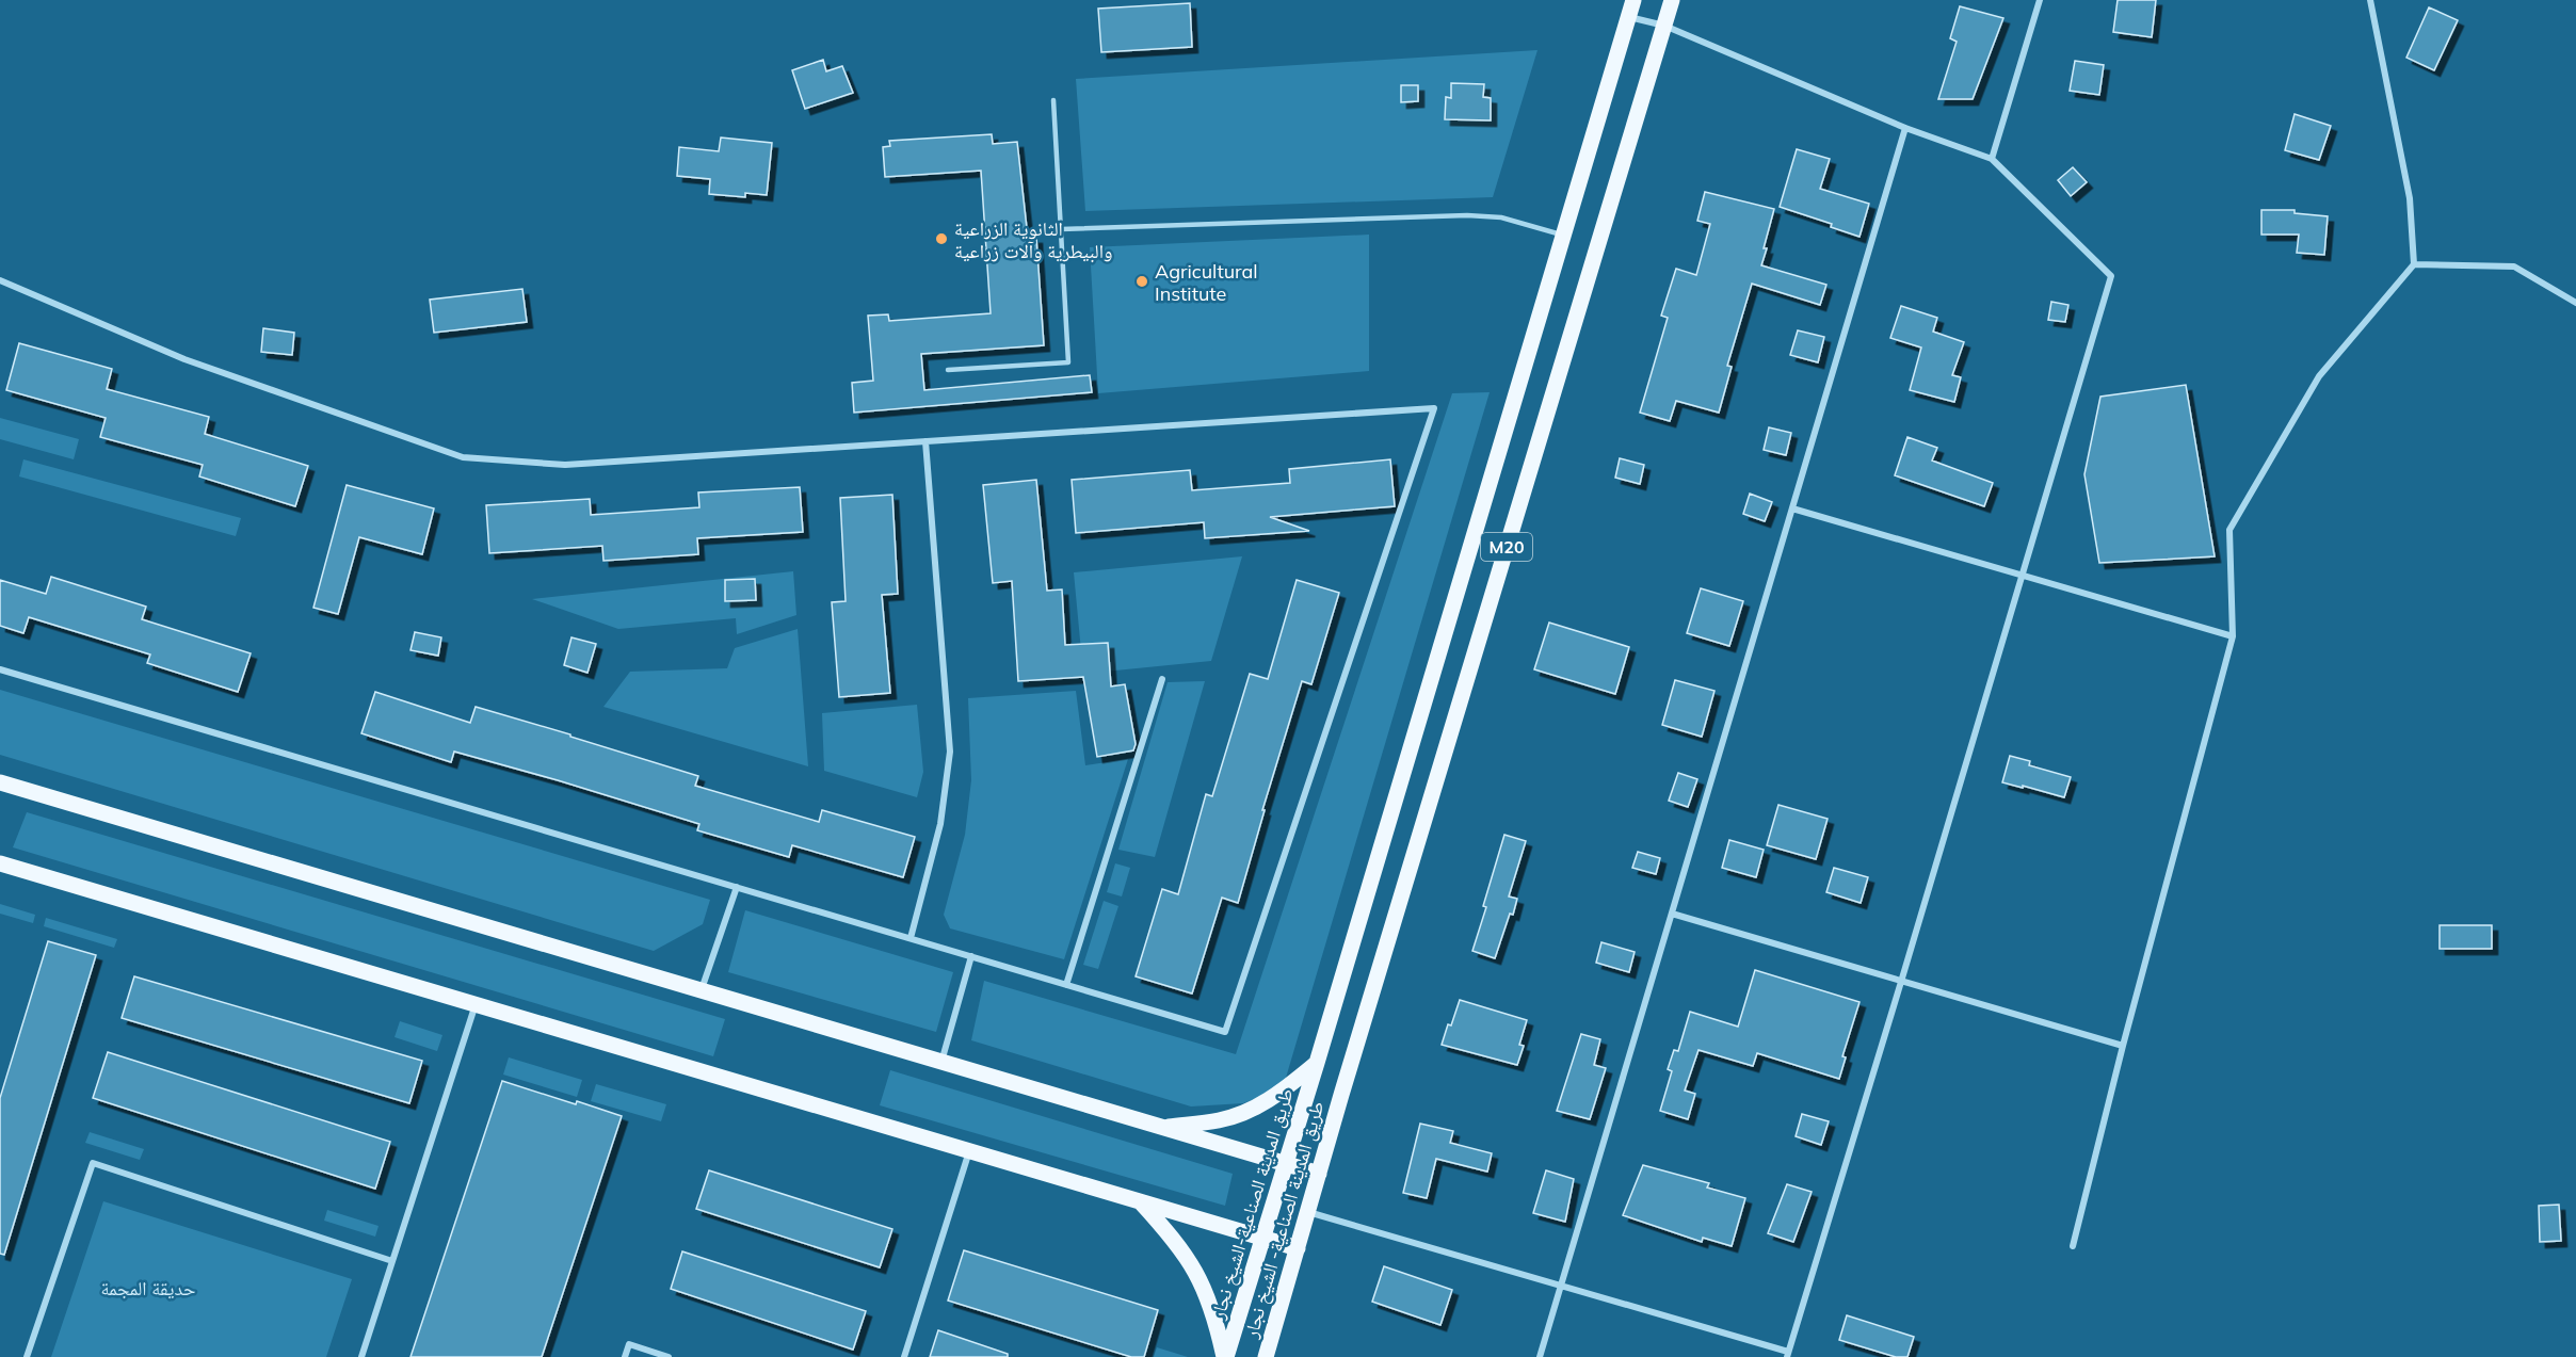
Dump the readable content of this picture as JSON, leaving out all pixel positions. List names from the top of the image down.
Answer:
{
  "streets": {
    "main road": ["M20", "طريق المدينة الصناعية-الشيخ نجار", "طريق المدينة الصناعية- الشيخ نجار"]
  },
  "crossings": [
    ["M20", "طريق المدينة الصناعية-الشيخ نجار"],
    ["M20", "طريق المدينة الصناعية- الشيخ نجار"]
  ],
  "parks": ["حديقة المجمة"],
  "places": ["الثانوية الزراعية والبيطرية وآلات زراعية", "Agricultural Institute"]
}
